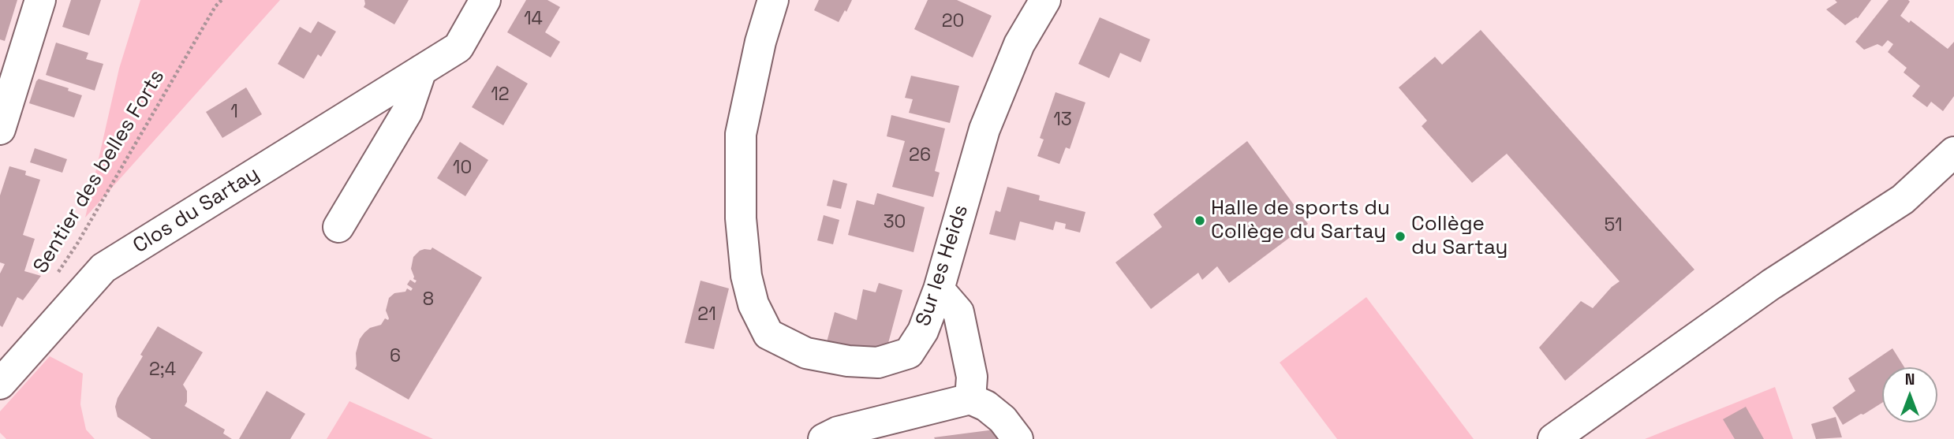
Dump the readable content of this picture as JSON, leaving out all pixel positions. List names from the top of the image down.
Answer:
{
  "streets": {
    "street": ["Clos du Sartay", "Sur les Heids"],
    "path": ["Sentier des belles Forts"]
  },
  "places": ["Halle de sports du Collège du Sartay", "Collège du Sartay"],
  "house_numbers": [
    "14",
    "20",
    "12",
    "1",
    "13",
    "26",
    "10",
    "30",
    "51",
    "8",
    "21",
    "6",
    "2;4"
  ],
  "north": "top"
}
